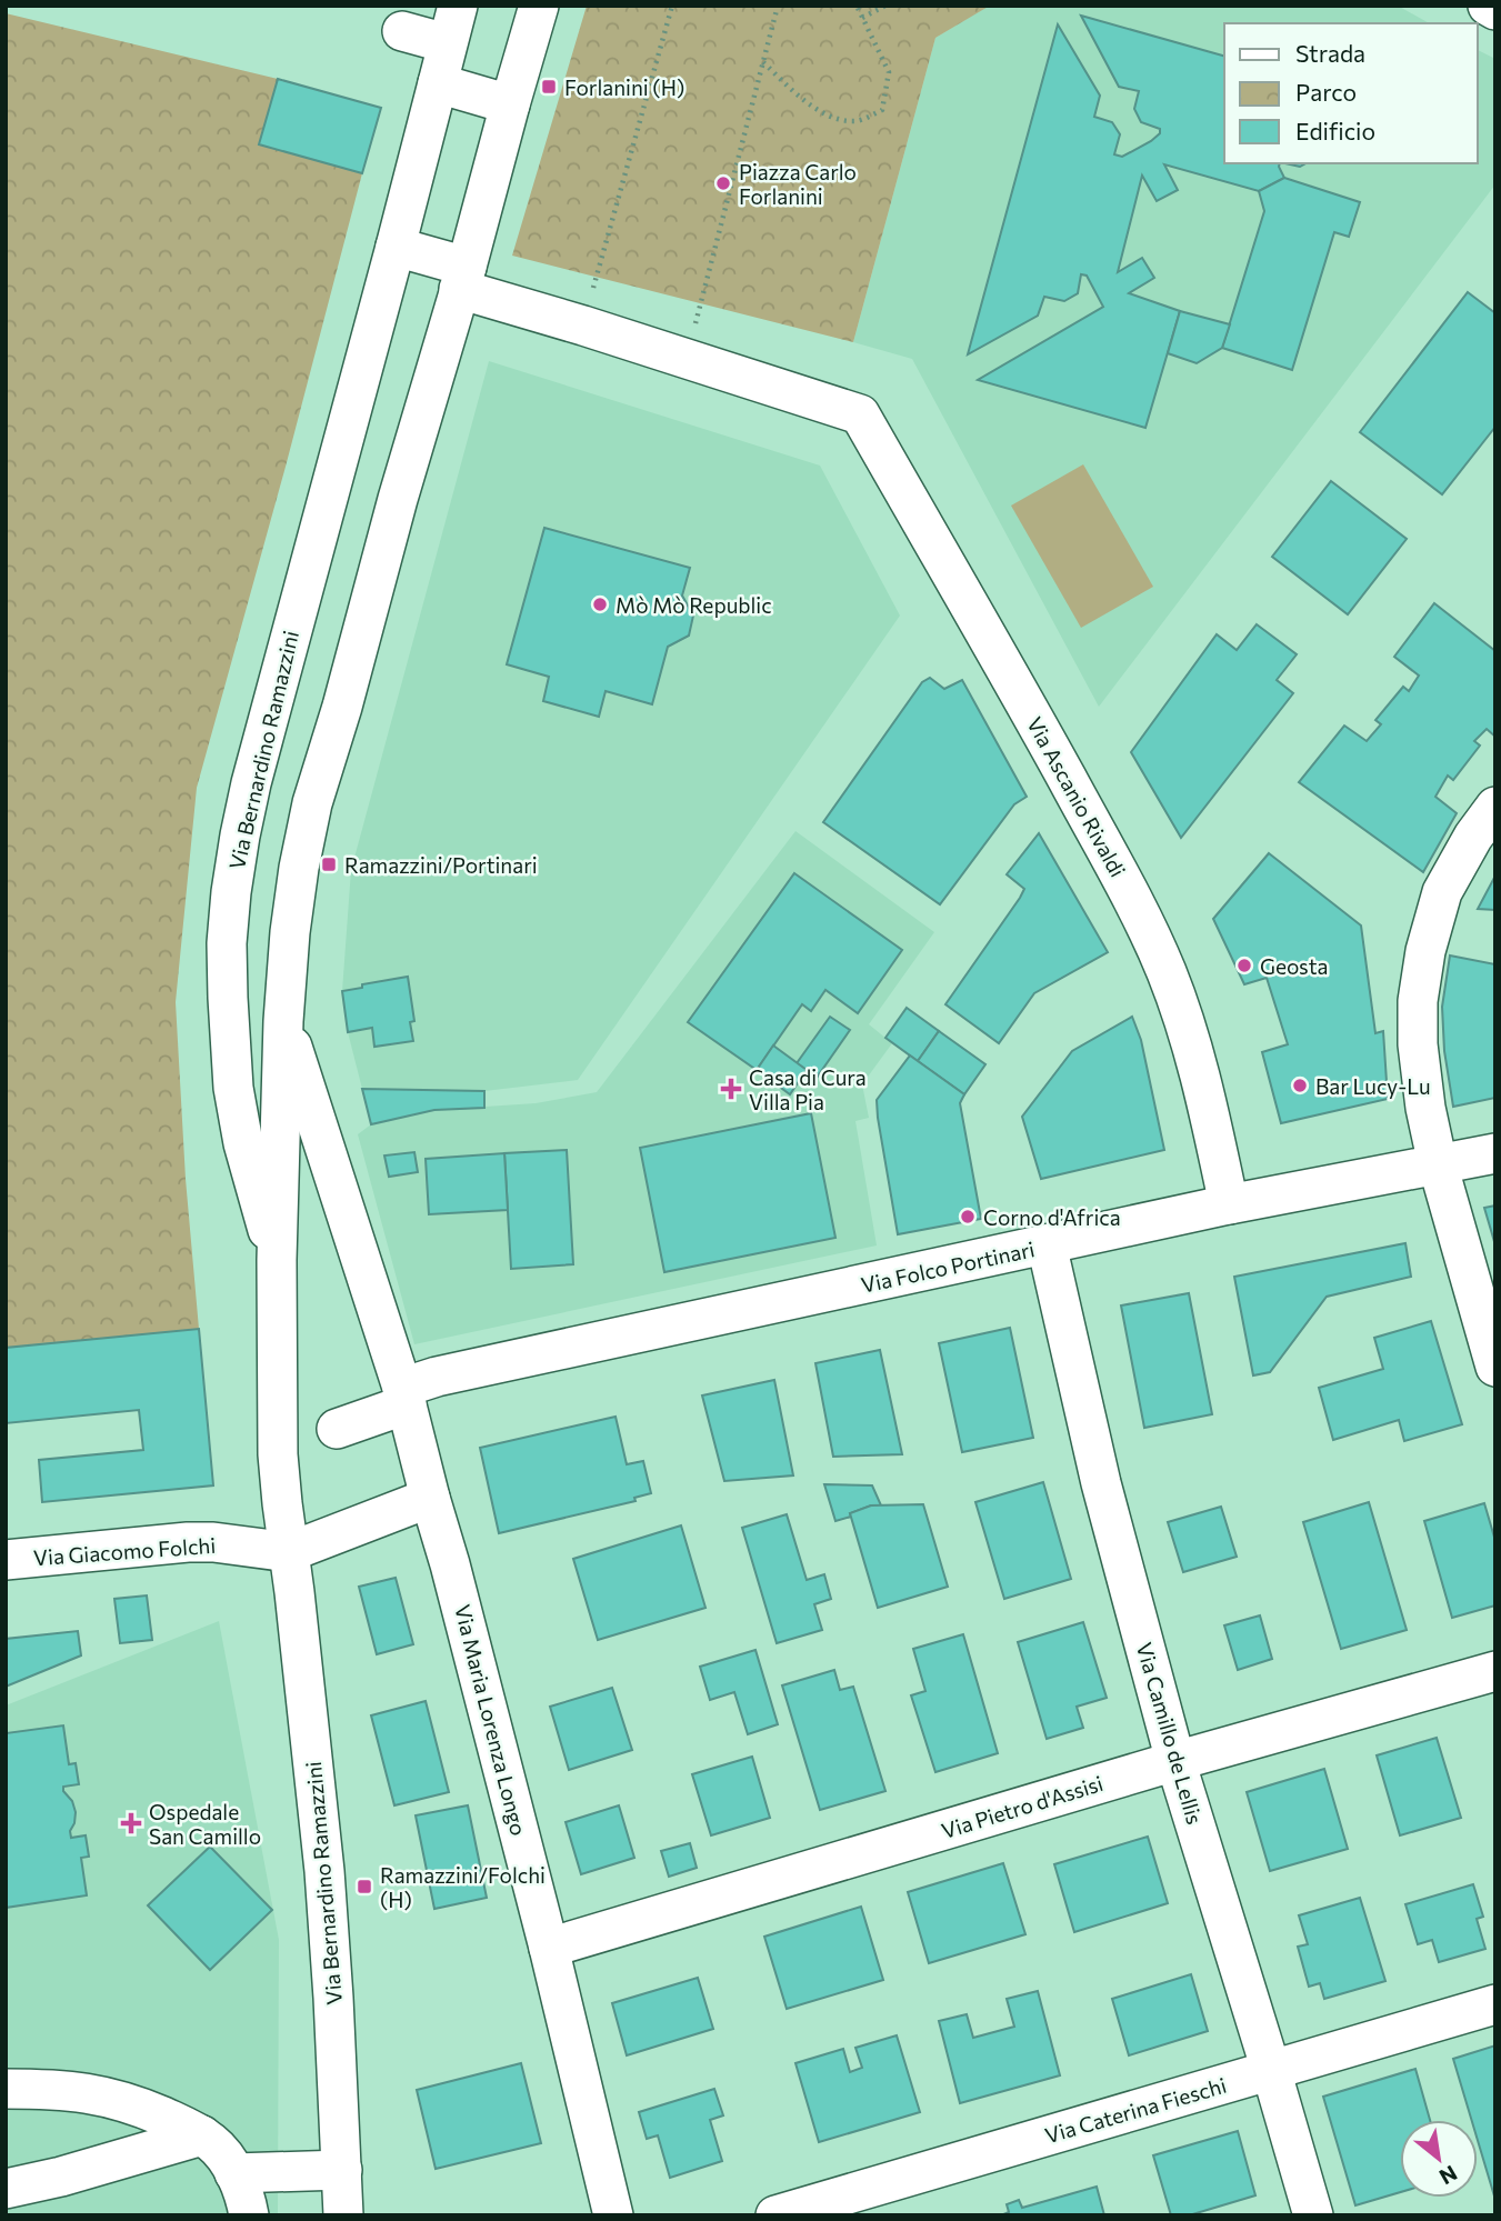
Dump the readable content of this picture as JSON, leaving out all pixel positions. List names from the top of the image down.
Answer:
{
  "streets": {
    "street": [
      "Via Bernardino Ramazzini",
      "Via Ascanio Rivaldi",
      "Via Folco Portinari",
      "Via Giacomo Folchi",
      "Via Maria Lorenza Longo",
      "Via Camillo de Lellis",
      "Via Pietro d'Assisi",
      "Via Caterina Fieschi"
    ]
  },
  "crossings": [
    ["Via Bernardino Ramazzini", "Via Folco Portinari"],
    ["Via Bernardino Ramazzini", "Via Giacomo Folchi"],
    ["Via Bernardino Ramazzini", "Via Maria Lorenza Longo"],
    ["Via Ascanio Rivaldi", "Via Folco Portinari"],
    ["Via Folco Portinari", "Via Camillo de Lellis"],
    ["Via Maria Lorenza Longo", "Via Pietro d'Assisi"],
    ["Via Camillo de Lellis", "Via Pietro d'Assisi"],
    ["Via Camillo de Lellis", "Via Caterina Fieschi"]
  ],
  "places": {
    "transit": ["Forlanini (H)", "Ramazzini/Portinari", "Ramazzini/Folchi (H)"],
    "other": [
      "Piazza Carlo Forlanini",
      "Mò Mò Republic",
      "Geosta",
      "Bar Lucy-Lu",
      "Corno d'Africa"
    ],
    "health": ["Casa di Cura Villa Pia", "Ospedale San Camillo"]
  },
  "legend": ["Strada", "Parco", "Edificio"],
  "north": "bottom right"
}
